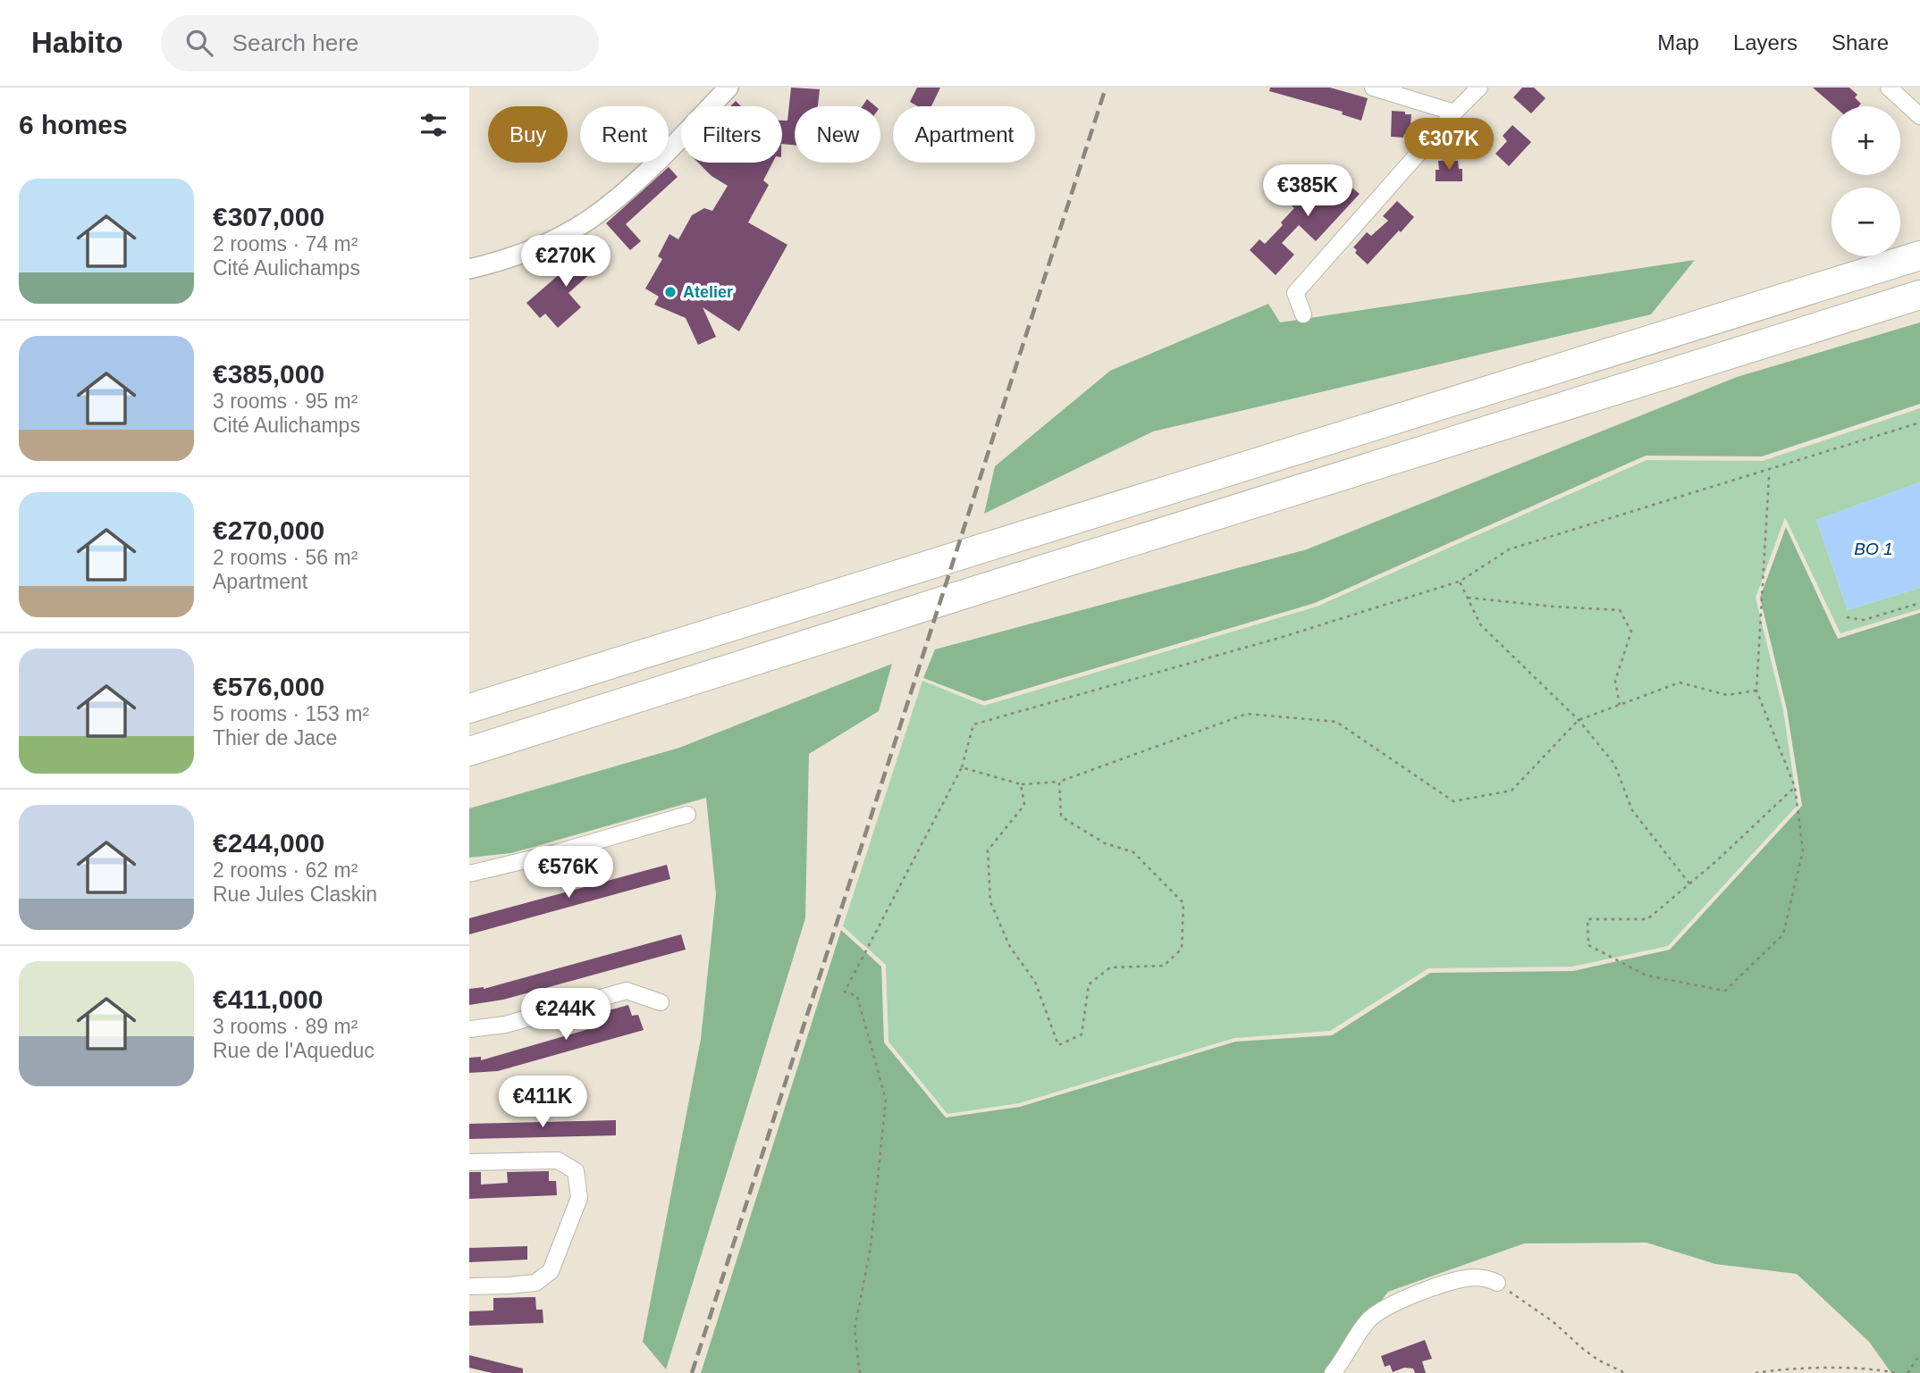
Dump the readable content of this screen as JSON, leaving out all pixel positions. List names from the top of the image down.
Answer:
{
  "water": ["BO 1"],
  "places": ["Atelier"],
  "page": {
    "header": "Habito",
    "search": "Search here",
    "nav": ["Map", "Layers", "Share"],
    "heading": "6 homes",
    "map_buttons": ["+", "−"],
    "chip": [
      "Buy",
      "Rent",
      "Filters",
      "New",
      "Apartment"
    ],
    "price": [
      "€307K",
      "€385K",
      "€270K",
      "€576K",
      "€244K",
      "€411K"
    ],
    "list": [
      {
        "name": "€307,000",
        "note": "2 rooms · 74 m² · Cité Aulichamps"
      },
      {
        "name": "€385,000",
        "note": "3 rooms · 95 m² · Cité Aulichamps"
      },
      {
        "name": "€270,000",
        "note": "2 rooms · 56 m² · Apartment"
      },
      {
        "name": "€576,000",
        "note": "5 rooms · 153 m² · Thier de Jace"
      },
      {
        "name": "€244,000",
        "note": "2 rooms · 62 m² · Rue Jules Claskin"
      },
      {
        "name": "€411,000",
        "note": "3 rooms · 89 m² · Rue de l'Aqueduc"
      }
    ]
  }
}
